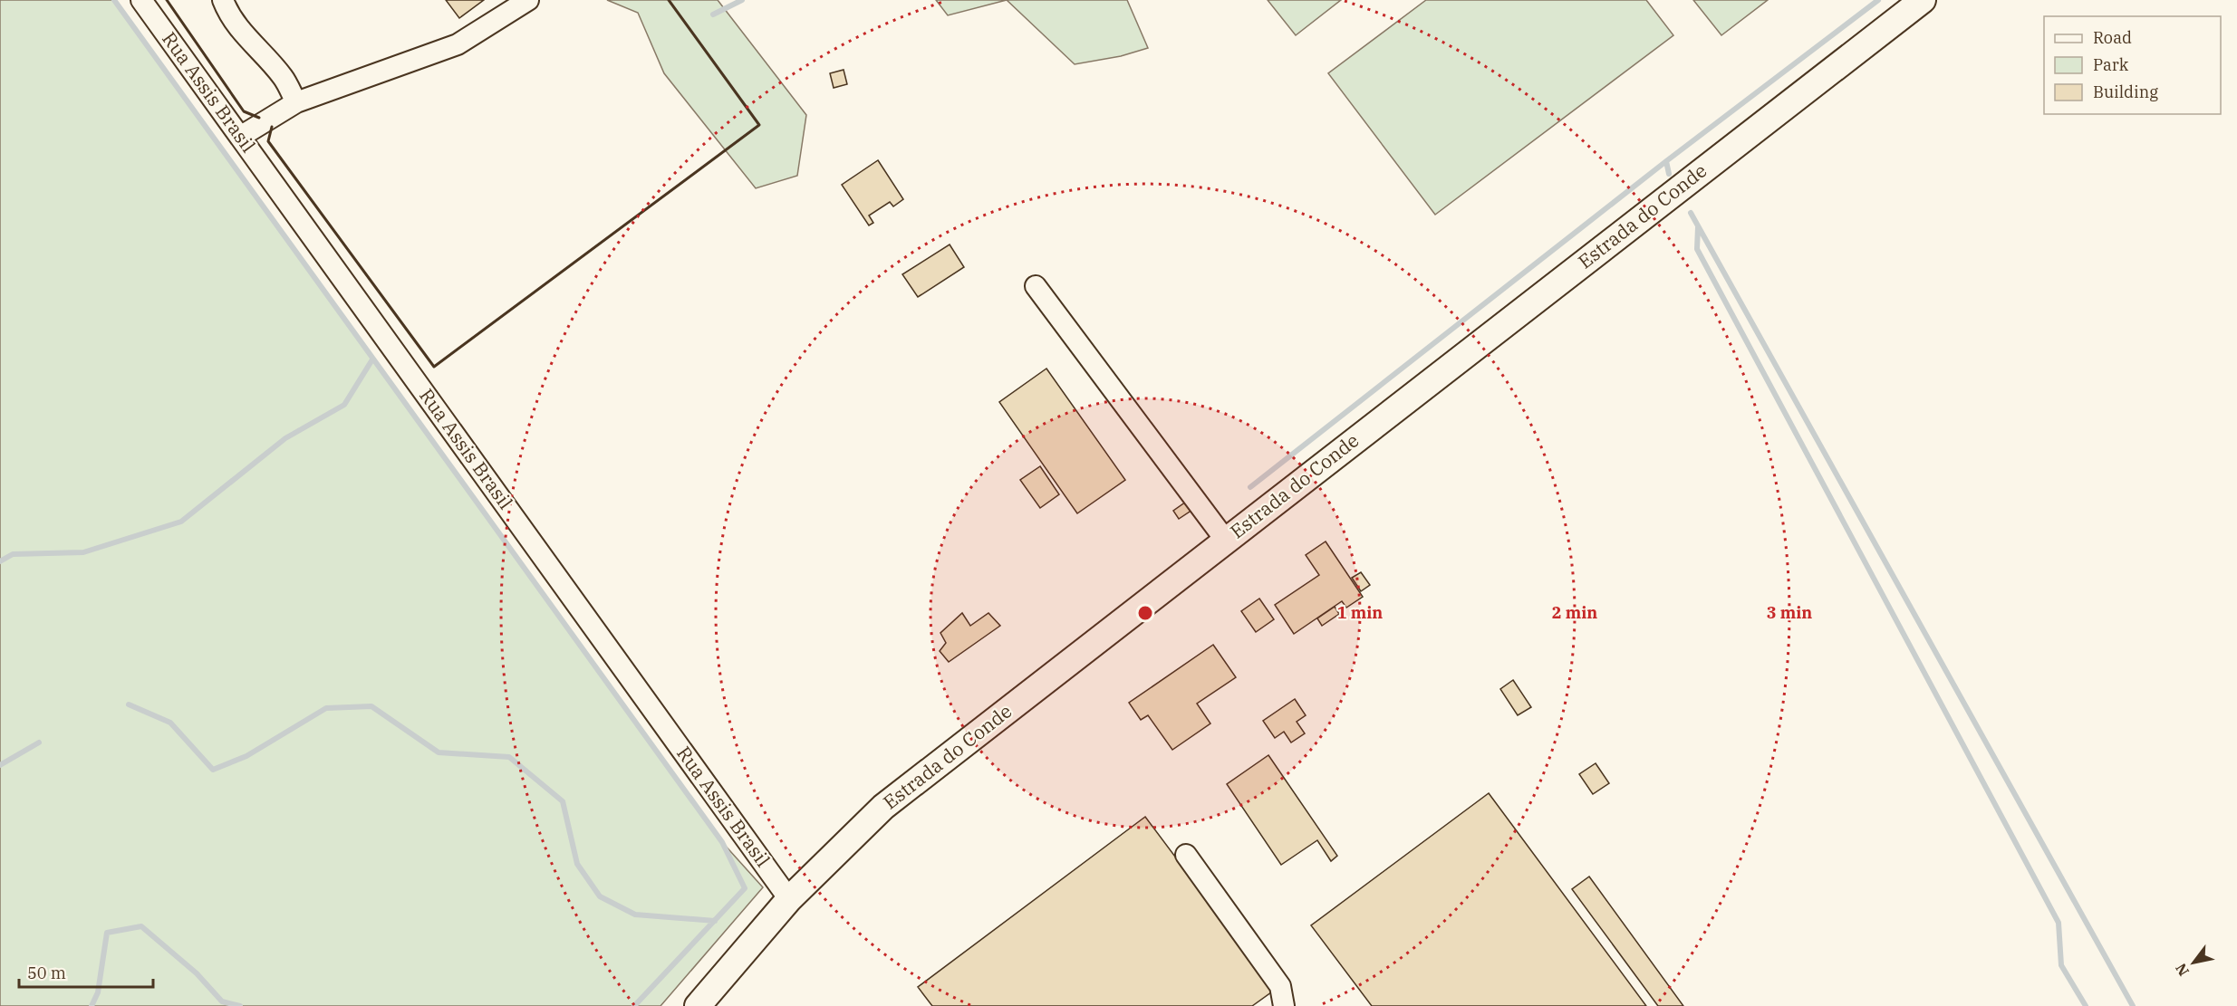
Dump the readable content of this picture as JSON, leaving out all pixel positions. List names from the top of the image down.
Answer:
{
  "streets": {
    "main road": ["Estrada do Conde"],
    "street": ["Rua Assis Brasil"]
  },
  "crossings": [
    ["Rua Assis Brasil", "Estrada do Conde"]
  ],
  "legend": ["Road", "Park", "Building"],
  "scale_bar": "50 m",
  "north": "bottom left",
  "rings": ["1 min", "2 min", "3 min"]
}
